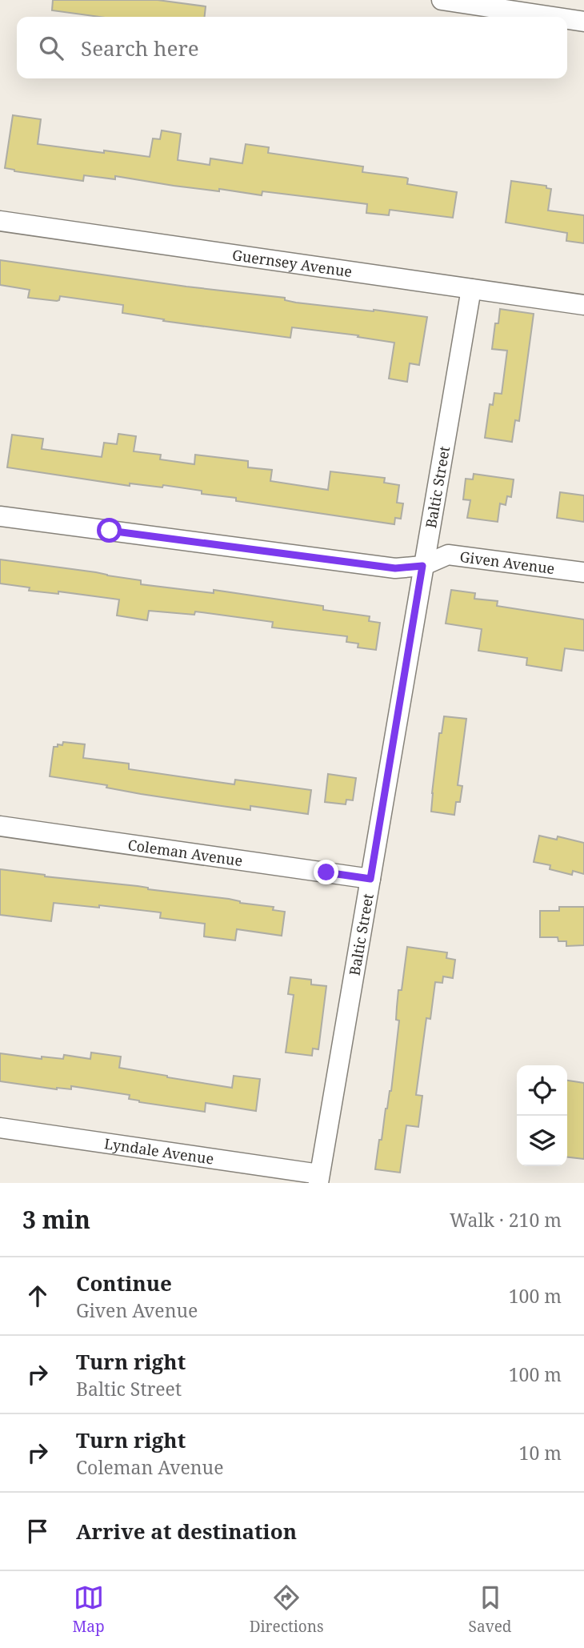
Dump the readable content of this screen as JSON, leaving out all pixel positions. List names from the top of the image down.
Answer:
{
  "streets": {
    "street": [
      "Guernsey Avenue",
      "Baltic Street",
      "Given Avenue",
      "Coleman Avenue",
      "Lyndale Avenue"
    ]
  },
  "crossings": [
    ["Guernsey Avenue", "Baltic Street"],
    ["Baltic Street", "Given Avenue"],
    ["Baltic Street", "Coleman Avenue"],
    ["Baltic Street", "Lyndale Avenue"]
  ],
  "page": {
    "search": "Search here",
    "heading": ["3 min", "Walk · 210 m"],
    "list": [
      ["Continue", "Given Avenue", "100 m"],
      ["Turn right", "Baltic Street", "100 m"],
      ["Turn right", "Coleman Avenue", "10 m"],
      "Arrive at destination"
    ],
    "nav": ["Map", "Directions", "Saved"]
  }
}
